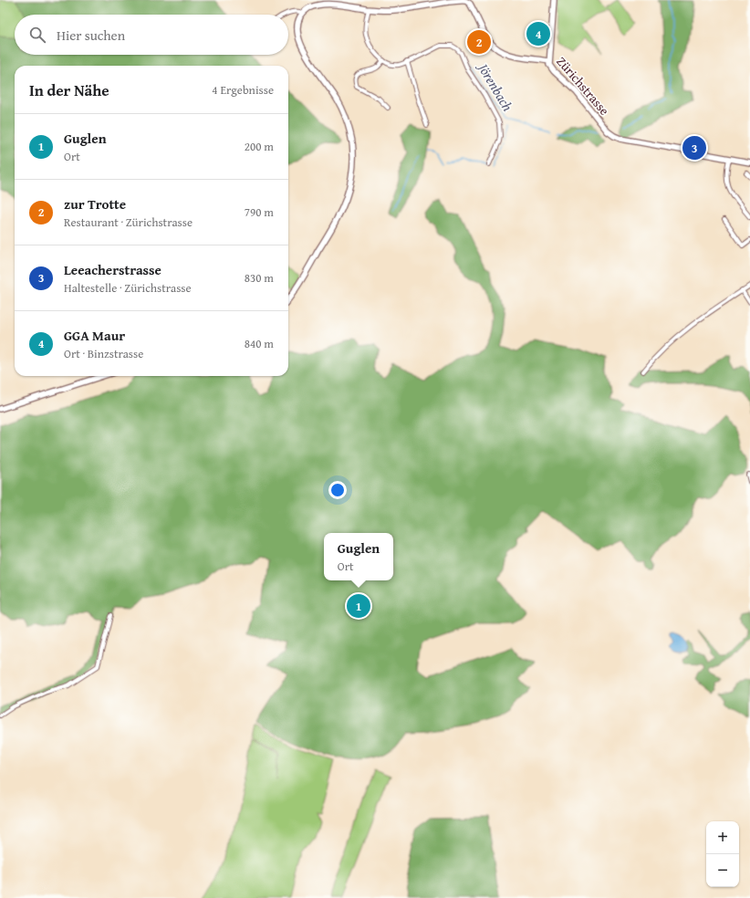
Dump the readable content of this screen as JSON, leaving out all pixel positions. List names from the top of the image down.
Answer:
{
  "streets": {
    "main road": ["Zürichstrasse"]
  },
  "water": ["Jörenbach"],
  "page": {
    "search": "Hier suchen",
    "pins": [
      "4",
      "2",
      "3",
      "1"
    ],
    "heading": ["In der Nähe", "4 Ergebnisse"],
    "list": [
      {
        "mark": "1",
        "name": "Guglen",
        "note": "Ort",
        "value": "200 m"
      },
      {
        "mark": "2",
        "name": "zur Trotte",
        "note": "Restaurant · Zürichstrasse",
        "value": "790 m"
      },
      {
        "mark": "3",
        "name": "Leeacherstrasse",
        "note": "Haltestelle · Zürichstrasse",
        "value": "830 m"
      },
      {
        "mark": "4",
        "name": "GGA Maur",
        "note": "Ort · Binzstrasse",
        "value": "840 m"
      }
    ],
    "popup": ["Guglen", "Ort"],
    "map_buttons": ["+", "−"]
  }
}
